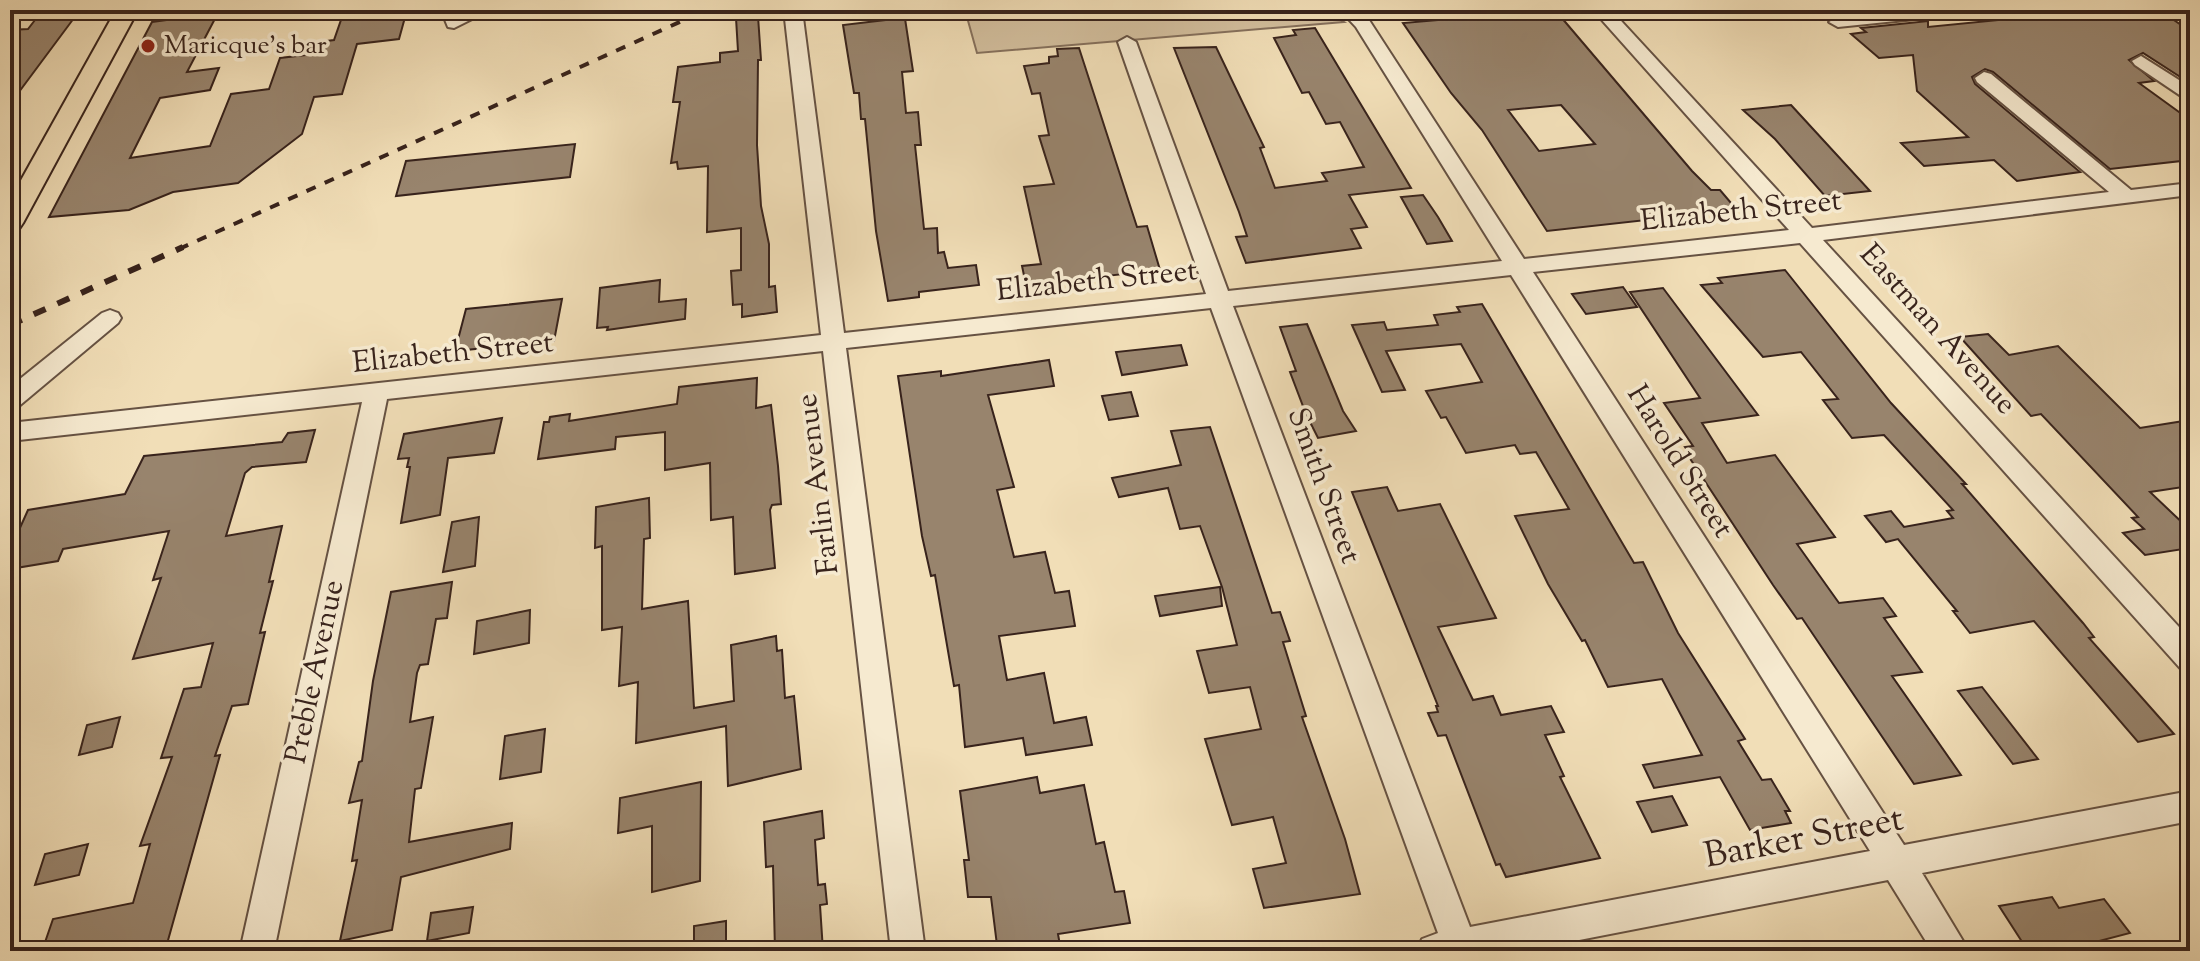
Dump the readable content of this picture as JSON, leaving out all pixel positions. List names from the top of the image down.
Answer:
{
  "streets": {
    "street": [
      "Elizabeth Street",
      "Eastman Avenue",
      "Harold Street",
      "Farlin Avenue",
      "Smith Street",
      "Preble Avenue",
      "Barker Street"
    ]
  },
  "crossings": [
    ["Elizabeth Street", "Eastman Avenue"],
    ["Elizabeth Street", "Harold Street"],
    ["Elizabeth Street", "Farlin Avenue"],
    ["Elizabeth Street", "Smith Street"],
    ["Elizabeth Street", "Preble Avenue"],
    ["Harold Street", "Barker Street"],
    ["Smith Street", "Barker Street"]
  ],
  "places": ["Maricque's bar"]
}
